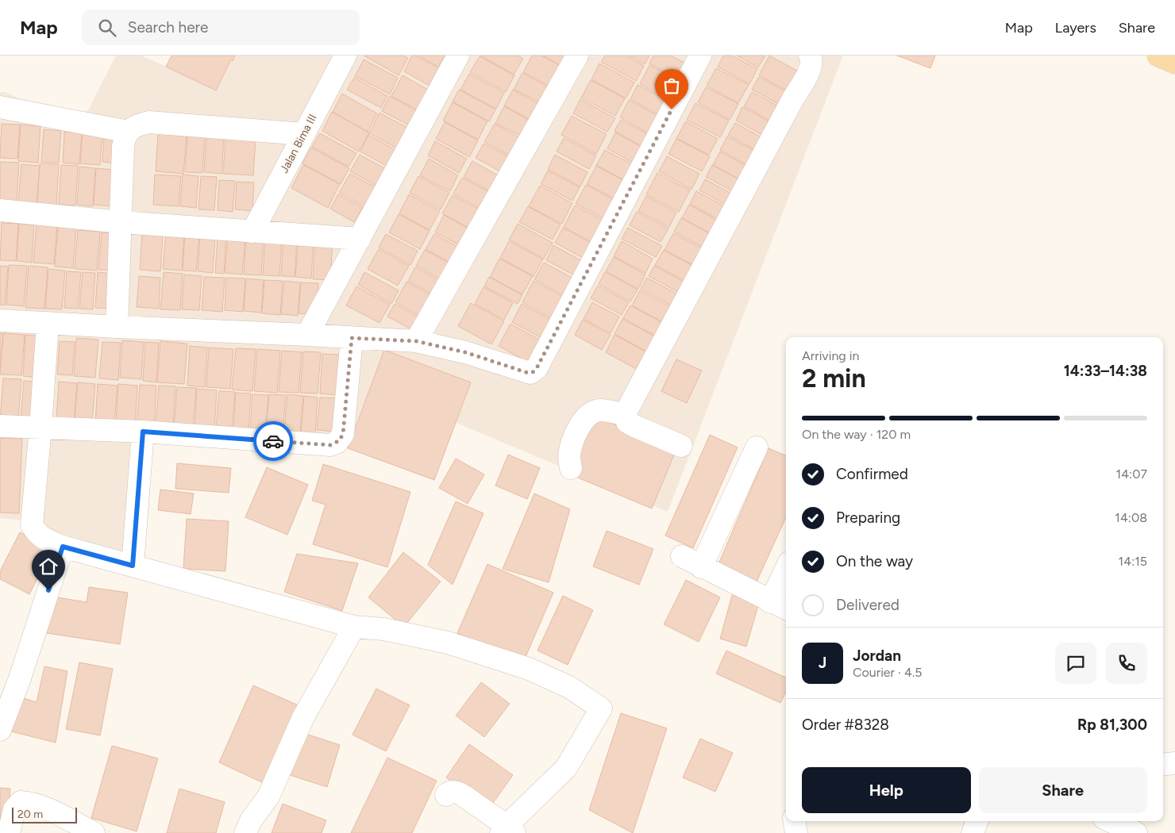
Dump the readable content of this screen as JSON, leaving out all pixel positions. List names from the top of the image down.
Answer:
{
  "streets": {
    "street": ["Jalan Bima III"]
  },
  "scale_bar": "20 m",
  "page": {
    "header": "Map",
    "search": "Search here",
    "nav": ["Map", "Layers", "Share"],
    "heading": ["2 min", "Arriving in", "14:33–14:38"],
    "panel": [
      "Jordan",
      "Courier · 4.5",
      "Order #8328",
      "Rp 81,300"
    ],
    "bar": "On the way · 120 m",
    "list": [
      ["Confirmed", "14:07"],
      ["Preparing", "14:08"],
      ["On the way", "14:15"],
      "Delivered"
    ],
    "round": "J",
    "buttons": ["Help", "Share"],
    "scale": "20 m"
  }
}
